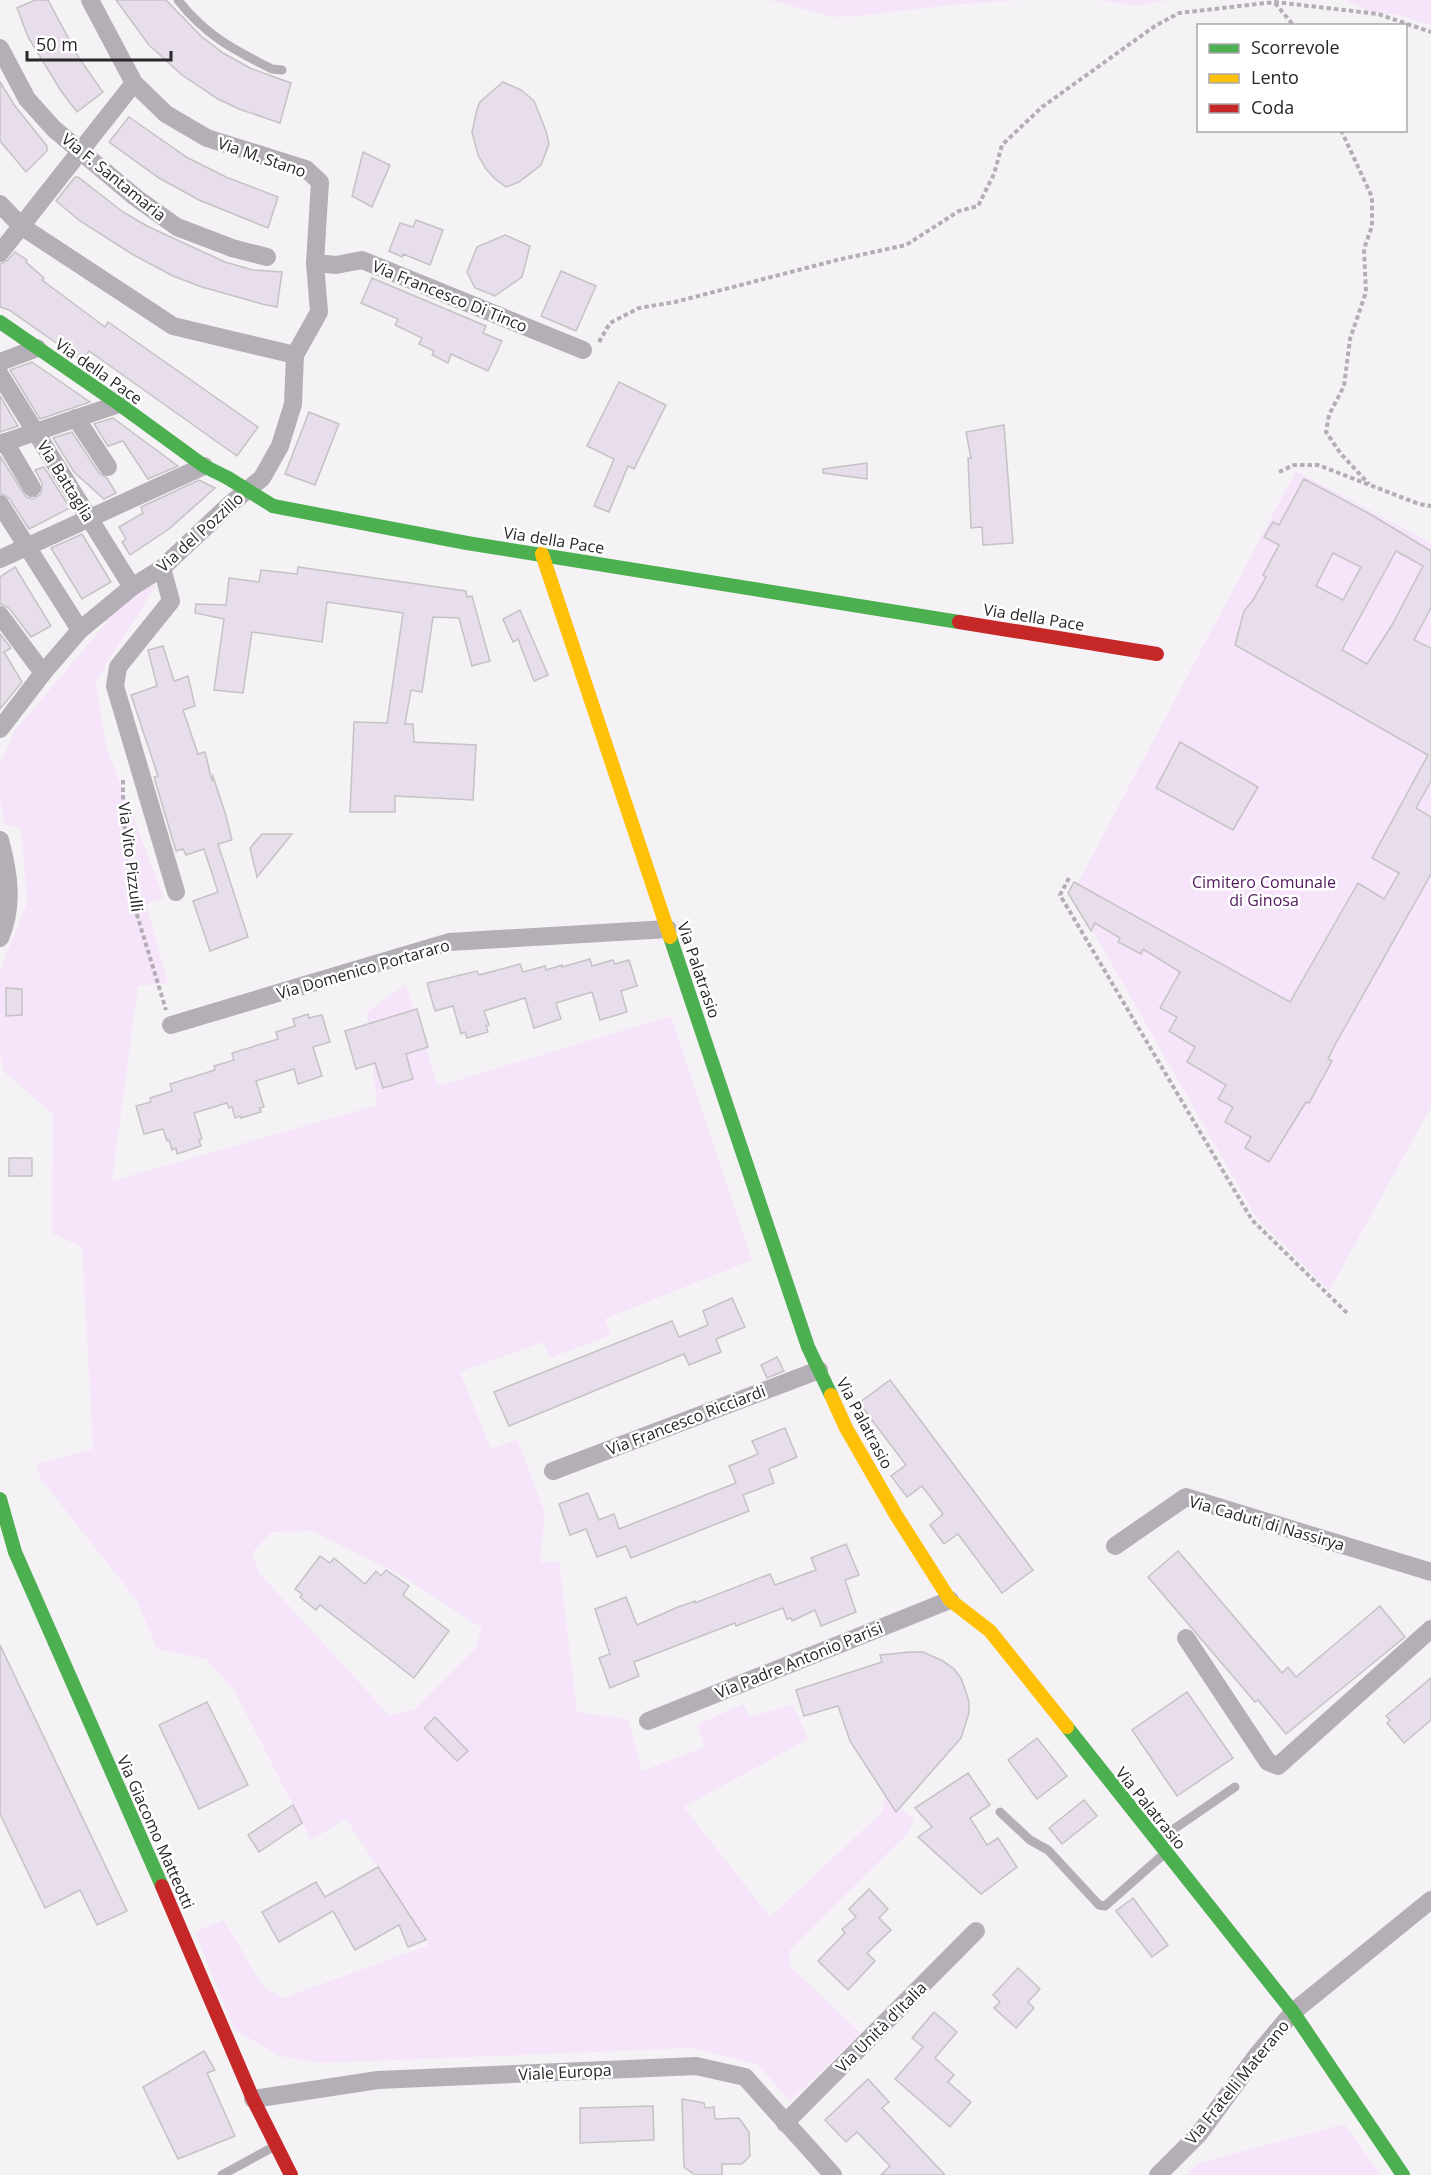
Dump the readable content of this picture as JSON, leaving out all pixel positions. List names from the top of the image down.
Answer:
{
  "streets": {
    "street": [
      "Via M. Stano",
      "Via F. Santamaria",
      "Via Francesco Di Tinco",
      "Via della Pace",
      "Via Battaglia",
      "Via del Pozzillo",
      "Via Vito Pizzulli",
      "Via Domenico Portararo",
      "Via Palatrasio",
      "Via Francesco Ricciardi",
      "Via Caduti di Nassirya",
      "Via Padre Antonio Parisi",
      "Via Giacomo Matteotti",
      "Via Unità d'Italia",
      "Viale Europa",
      "Via Fratelli Materano"
    ]
  },
  "crossings": [
    ["Via M. Stano", "Via Francesco Di Tinco"],
    ["Via M. Stano", "Via del Pozzillo"],
    ["Via della Pace", "Via Palatrasio"],
    ["Via Battaglia", "Via del Pozzillo"],
    ["Via del Pozzillo", "Via Vito Pizzulli"],
    ["Via Vito Pizzulli", "Via Domenico Portararo"],
    ["Via Domenico Portararo", "Via Palatrasio"],
    ["Via Palatrasio", "Via Francesco Ricciardi"],
    ["Via Palatrasio", "Via Padre Antonio Parisi"],
    ["Via Palatrasio", "Via Fratelli Materano"],
    ["Via Giacomo Matteotti", "Viale Europa"],
    ["Via Unità d'Italia", "Viale Europa"]
  ],
  "parks": ["Cimitero Comunale di Ginosa"],
  "legend": ["Scorrevole", "Lento", "Coda"],
  "scale_bar": "50 m"
}
